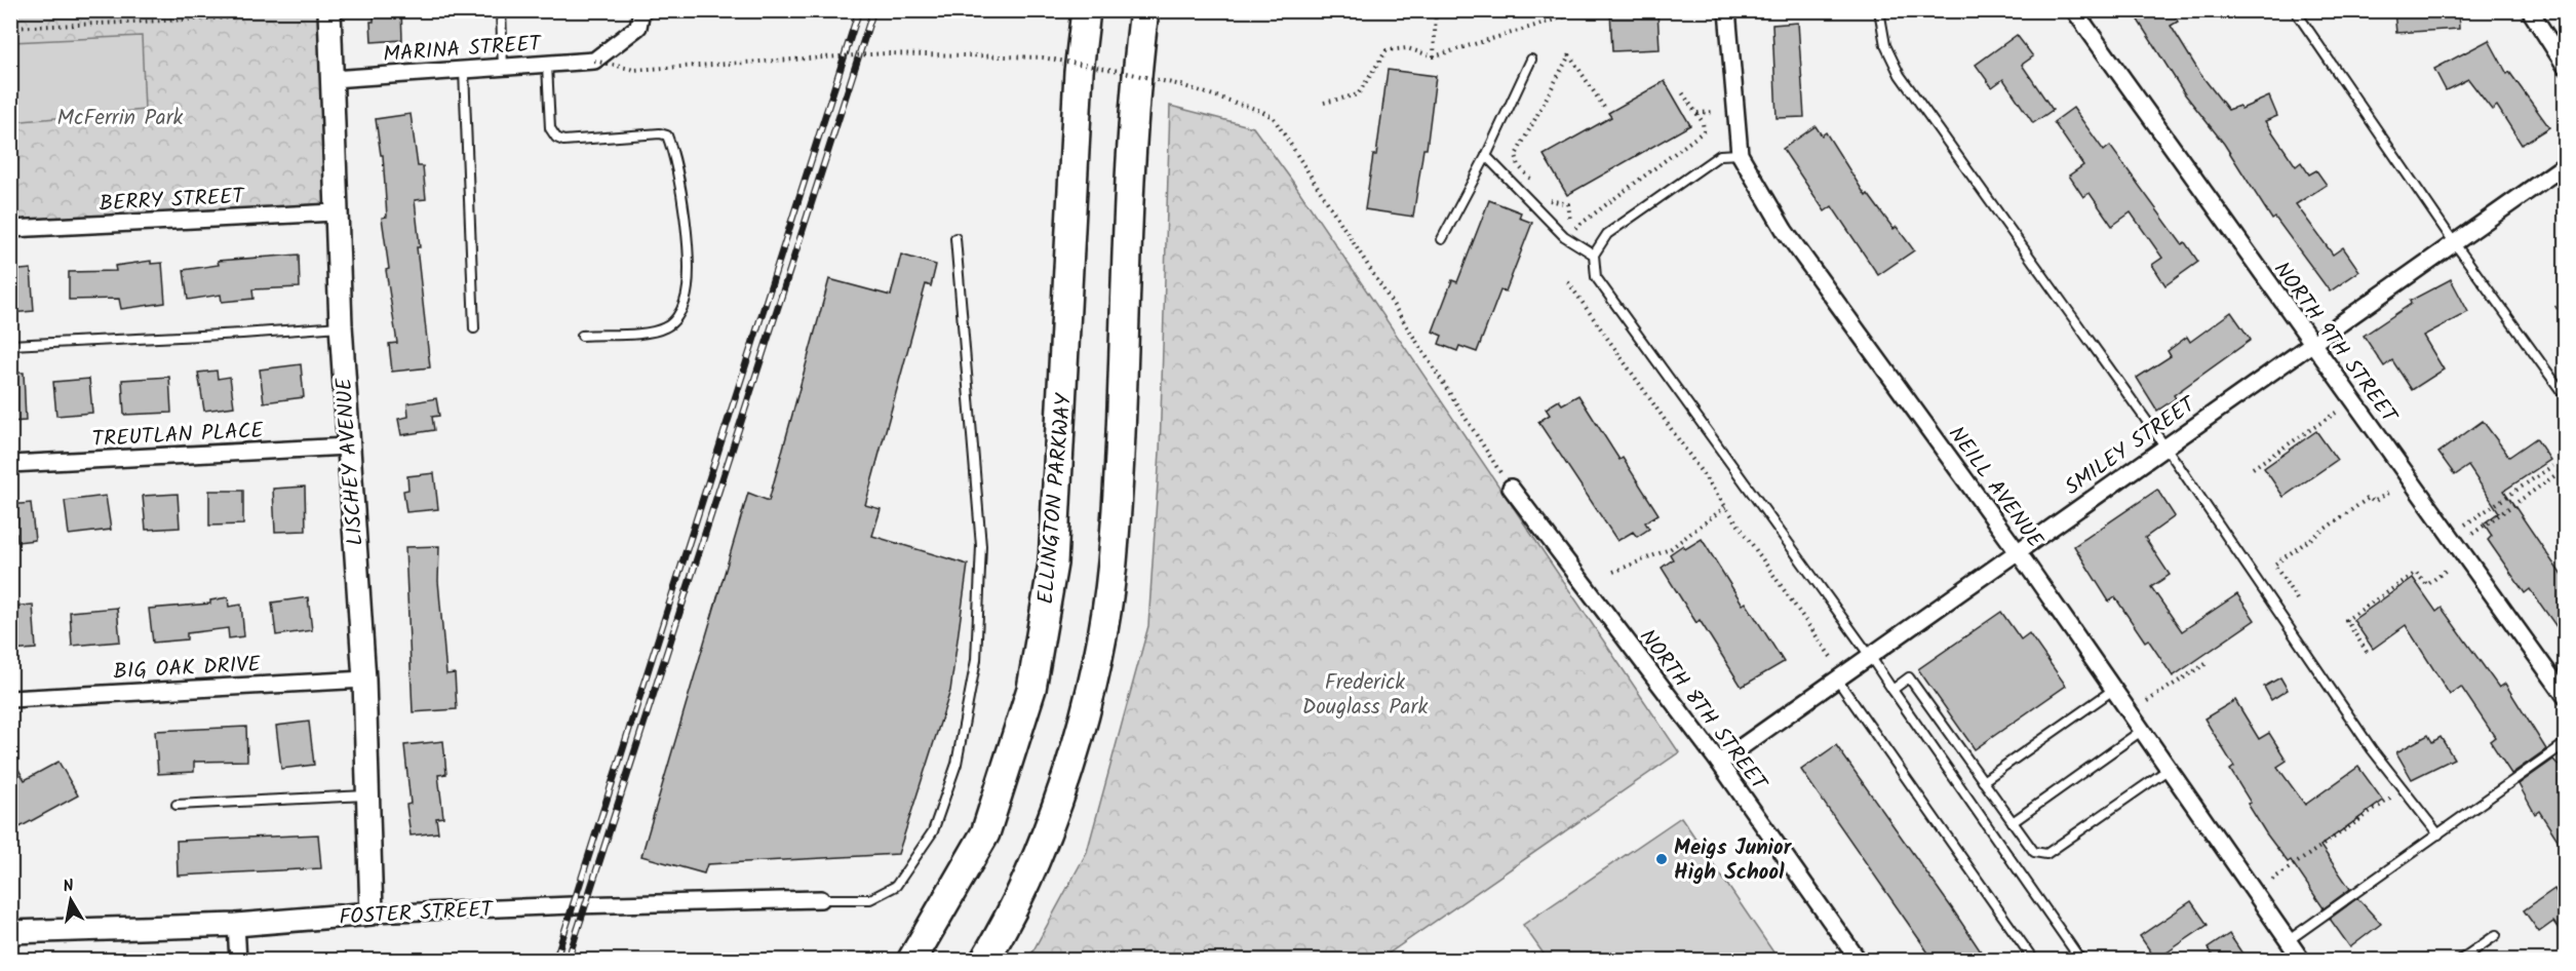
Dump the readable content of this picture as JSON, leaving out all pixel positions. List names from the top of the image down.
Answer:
{
  "streets": {
    "highway": ["ELLINGTON PARKWAY"],
    "street": [
      "MARINA STREET",
      "BERRY STREET",
      "NORTH 9TH STREET",
      "TREUTLAN PLACE",
      "SMILEY STREET",
      "LISCHEY AVENUE",
      "NEILL AVENUE",
      "BIG OAK DRIVE",
      "NORTH 8TH STREET",
      "FOSTER STREET"
    ]
  },
  "crossings": [
    ["MARINA STREET", "LISCHEY AVENUE"],
    ["BERRY STREET", "LISCHEY AVENUE"],
    ["NORTH 9TH STREET", "SMILEY STREET"],
    ["TREUTLAN PLACE", "LISCHEY AVENUE"],
    ["SMILEY STREET", "NEILL AVENUE"],
    ["SMILEY STREET", "NORTH 8TH STREET"],
    ["LISCHEY AVENUE", "BIG OAK DRIVE"],
    ["LISCHEY AVENUE", "FOSTER STREET"]
  ],
  "parks": ["McFerrin Park", "Frederick Douglass Park"],
  "places": ["Meigs Junior High School"],
  "north": "top"
}
